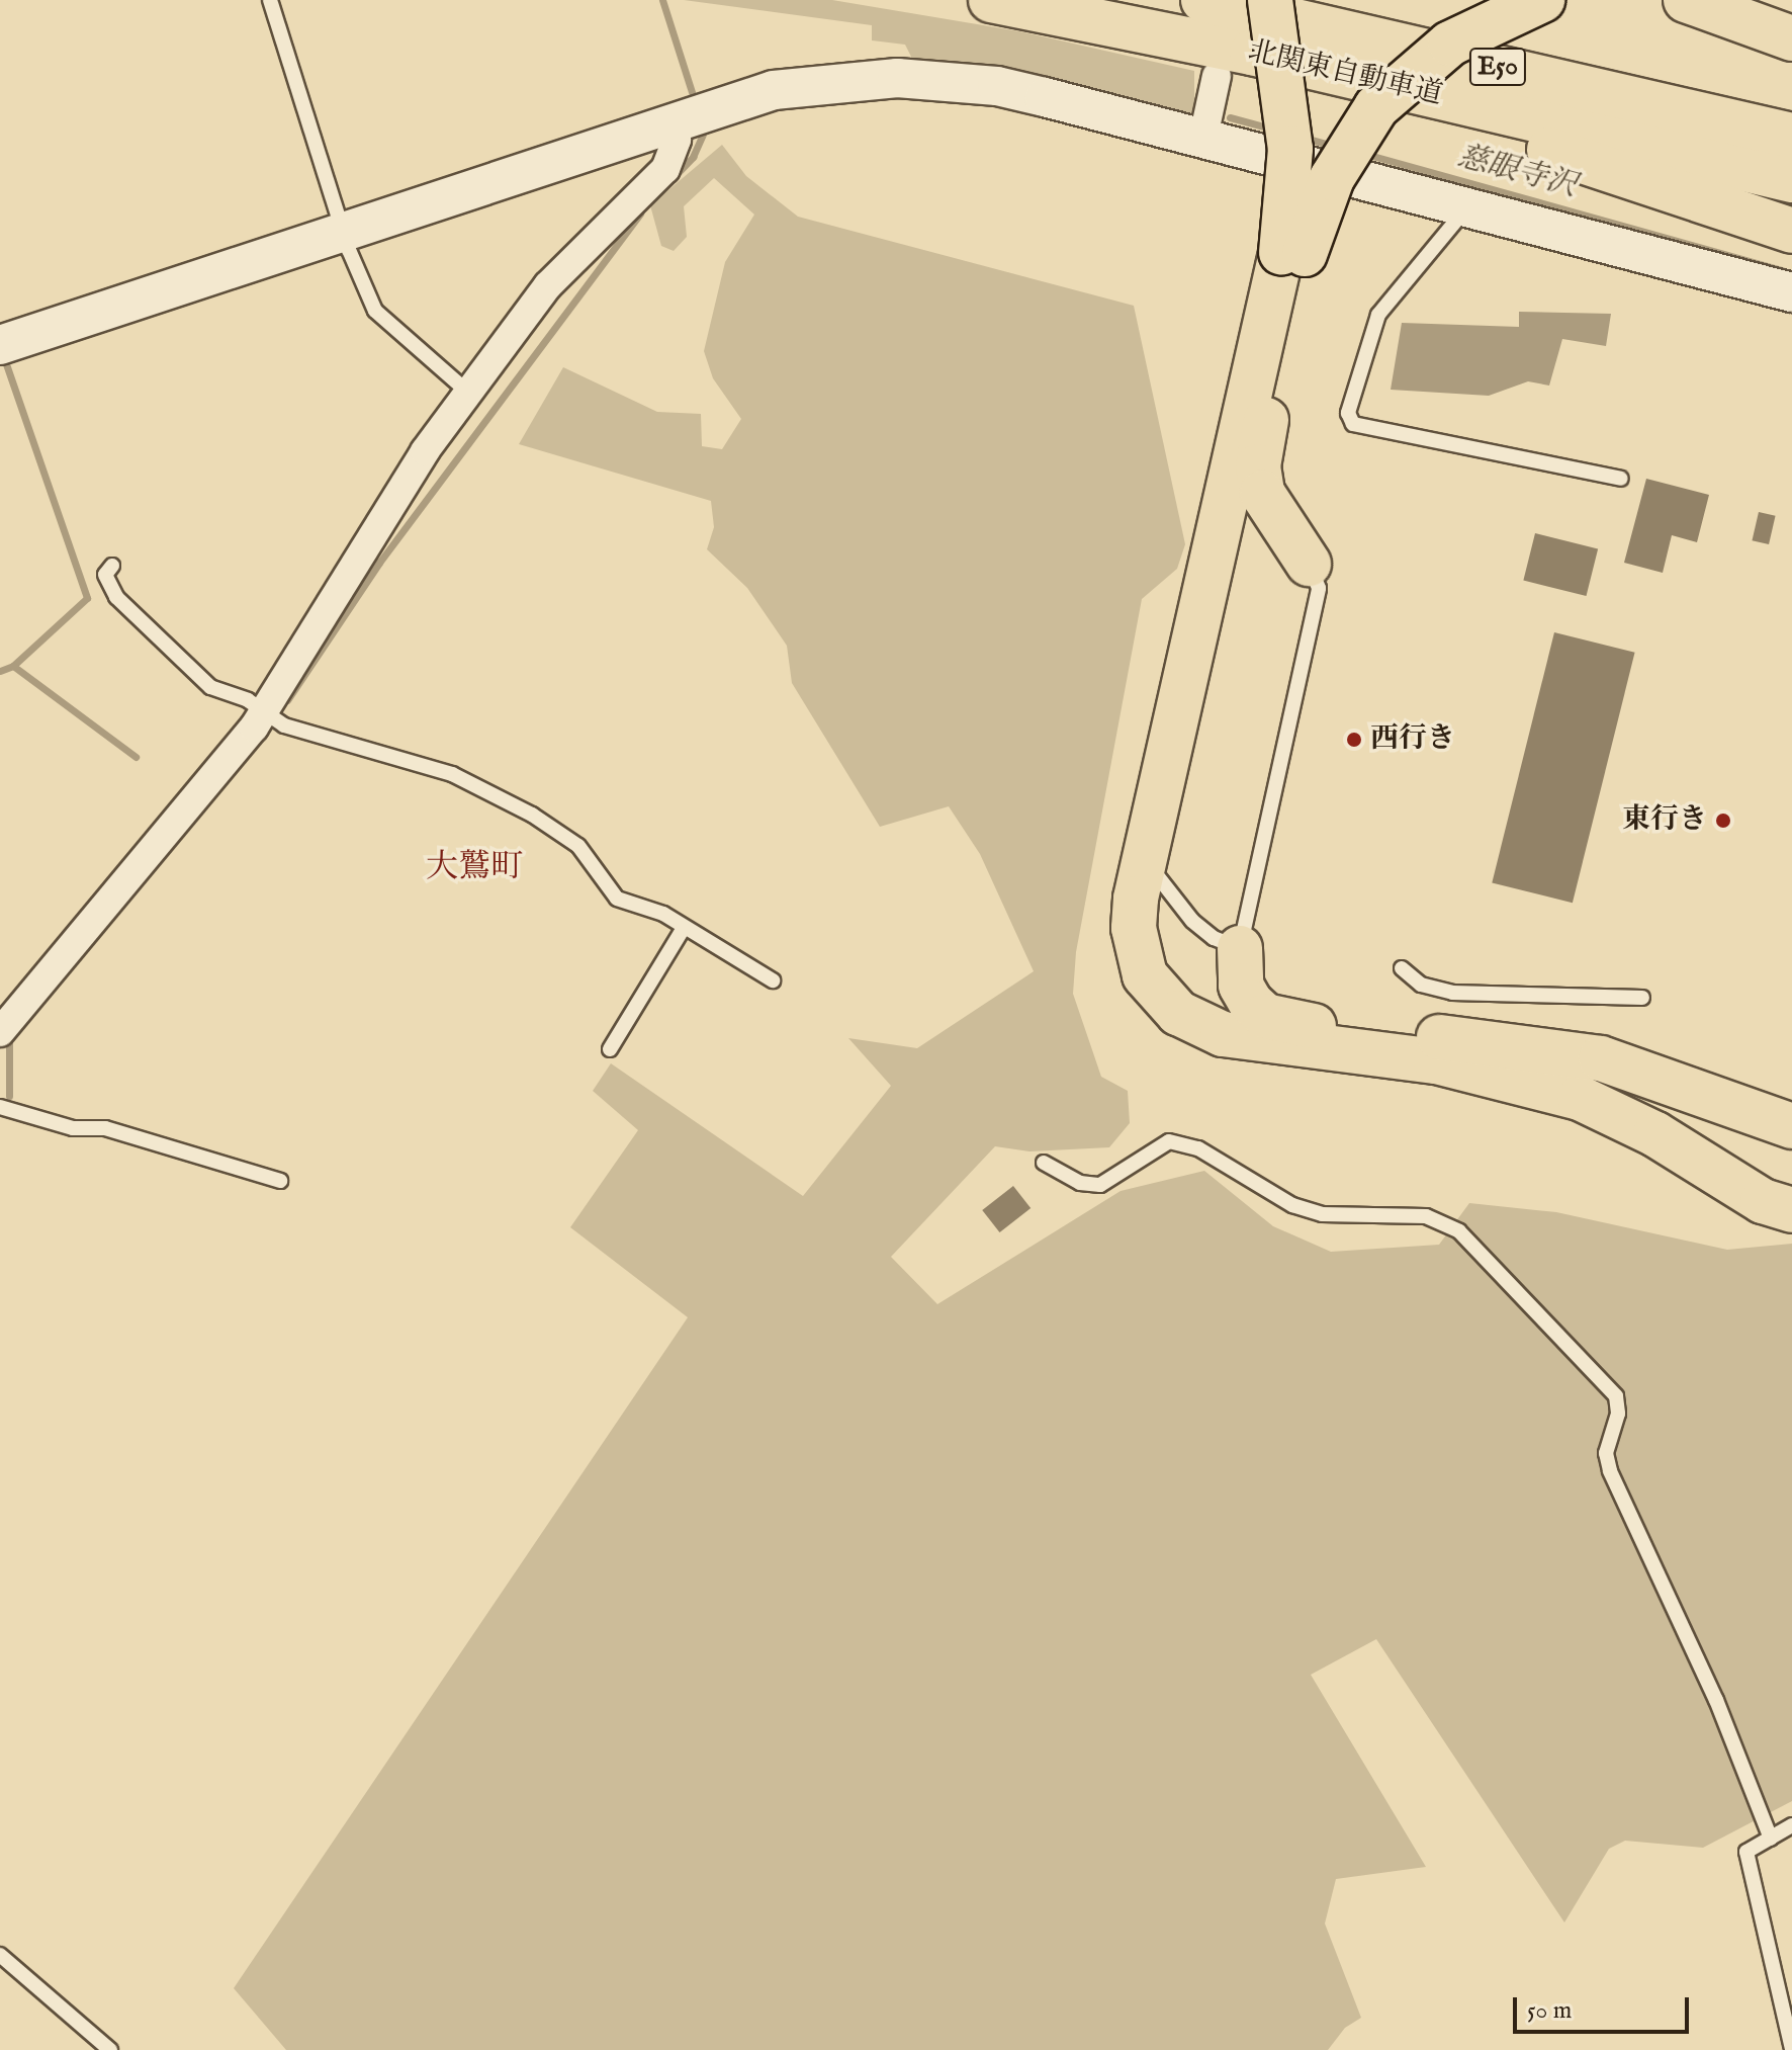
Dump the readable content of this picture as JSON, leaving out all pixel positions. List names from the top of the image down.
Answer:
{
  "streets": {
    "highway": ["E50", "北関東自動車道"]
  },
  "districts": ["大鷲町"],
  "water": ["慈眼寺沢"],
  "places": ["西行き", "東行き"],
  "scale_bar": "50 m"
}
